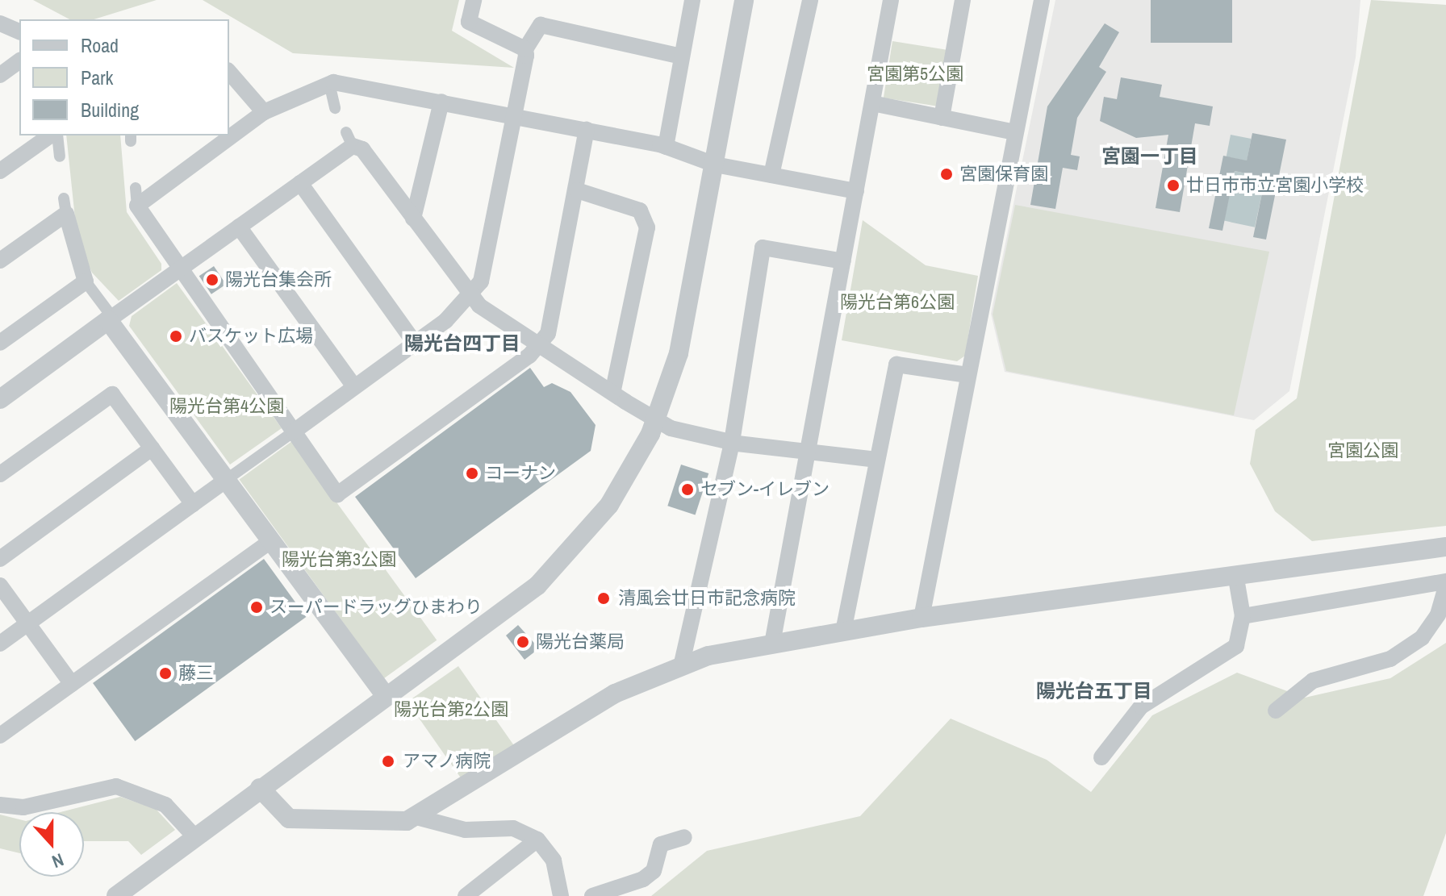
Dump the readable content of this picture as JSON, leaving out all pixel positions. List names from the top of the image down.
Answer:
{
  "districts": ["宮園一丁目", "陽光台四丁目", "陽光台五丁目"],
  "parks": [
    "宮園第5公園",
    "陽光台第6公園",
    "陽光台第4公園",
    "宮園公園",
    "陽光台第3公園",
    "陽光台第2公園"
  ],
  "places": [
    "宮園保育園",
    "廿日市市立宮園小学校",
    "陽光台集会所",
    "バスケット広場",
    "コーナン",
    "セブン-イレブン",
    "清風会廿日市記念病院",
    "スーパードラッグひまわり",
    "陽光台薬局",
    "藤三",
    "アマノ病院"
  ],
  "legend": ["Road", "Park", "Building"],
  "north": "bottom"
}
